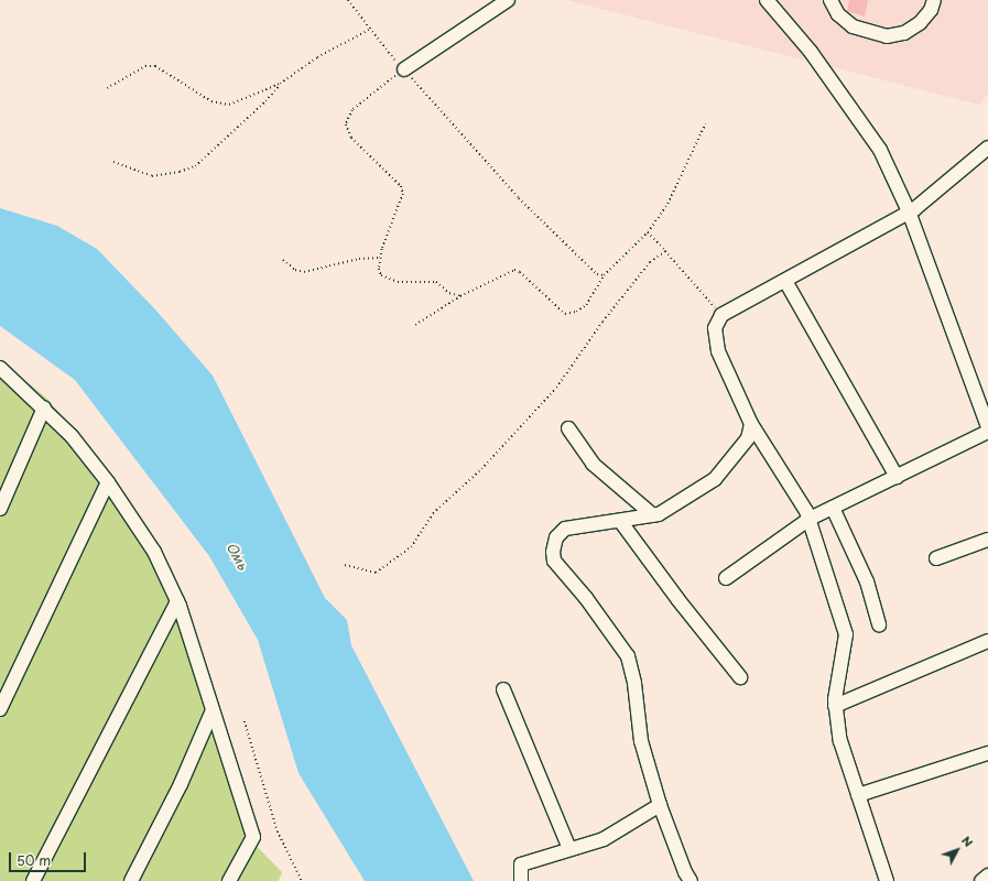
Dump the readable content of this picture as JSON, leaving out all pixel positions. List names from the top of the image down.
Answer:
{
  "water": ["Омь"],
  "scale_bar": "50 m",
  "north": "top right"
}
